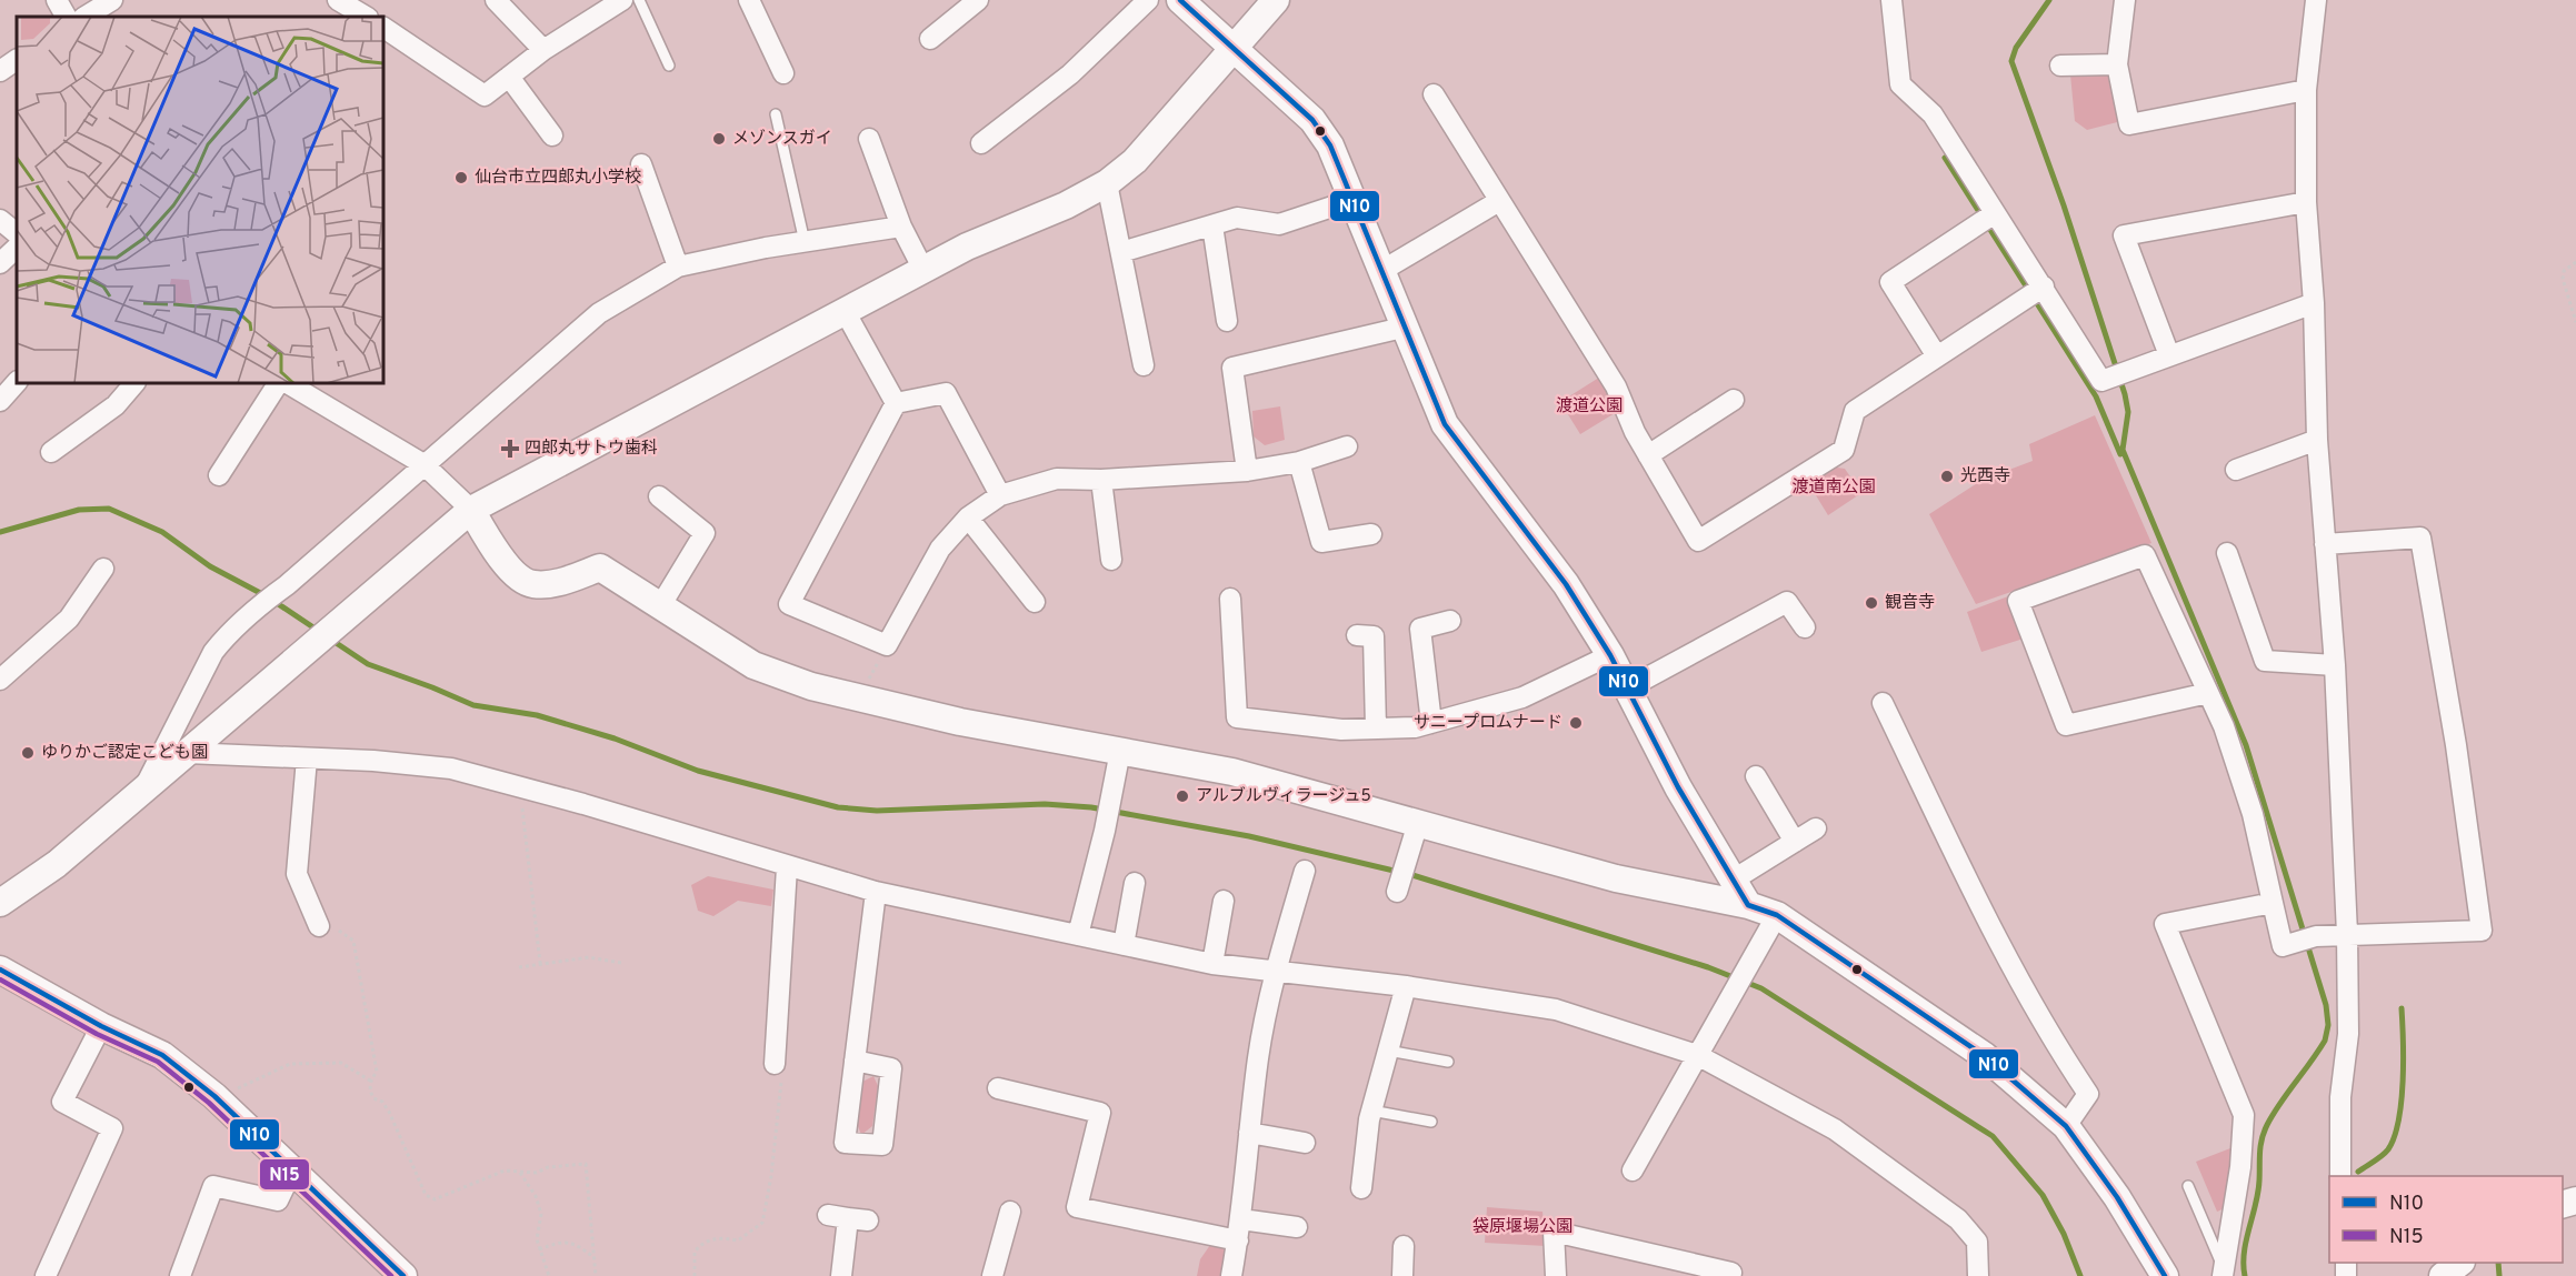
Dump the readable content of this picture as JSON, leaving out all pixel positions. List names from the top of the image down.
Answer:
{
  "parks": ["渡道公園", "渡道南公園", "袋原堰場公園"],
  "places": {
    "other": [
      "メゾンスガイ",
      "仙台市立四郎丸小学校",
      "光西寺",
      "観音寺",
      "サニープロムナード",
      "ゆりかご認定こども園",
      "アルブルヴィラージュ5"
    ],
    "health": ["四郎丸サトウ歯科"]
  },
  "lines": ["transit line N10", "transit line N15"],
  "legend": ["N10", "N15"]
}
